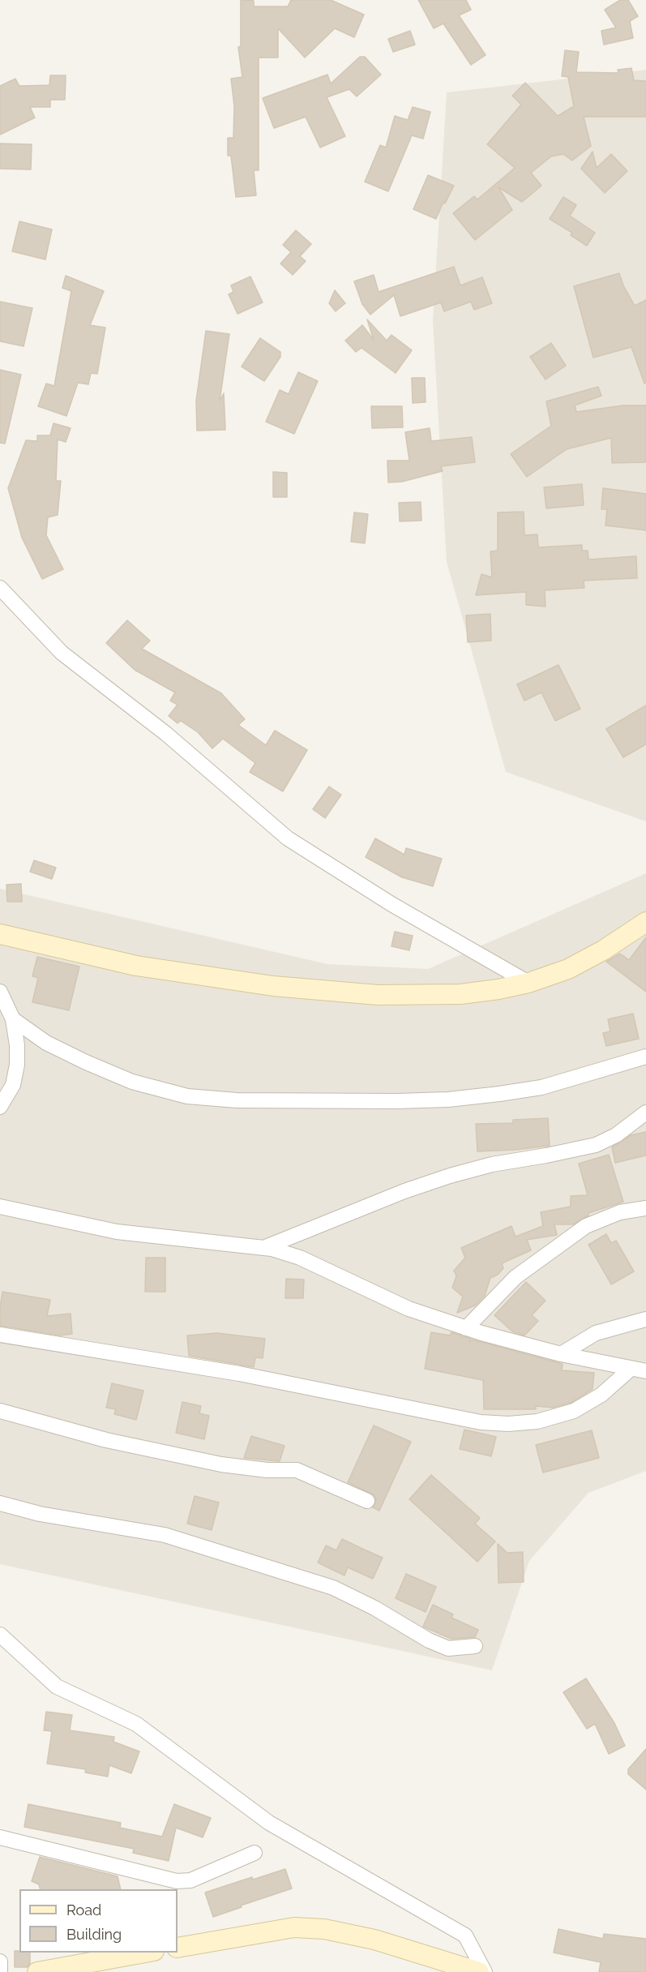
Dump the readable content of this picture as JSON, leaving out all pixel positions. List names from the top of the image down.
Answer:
{
  "legend": ["Road", "Building"]
}
